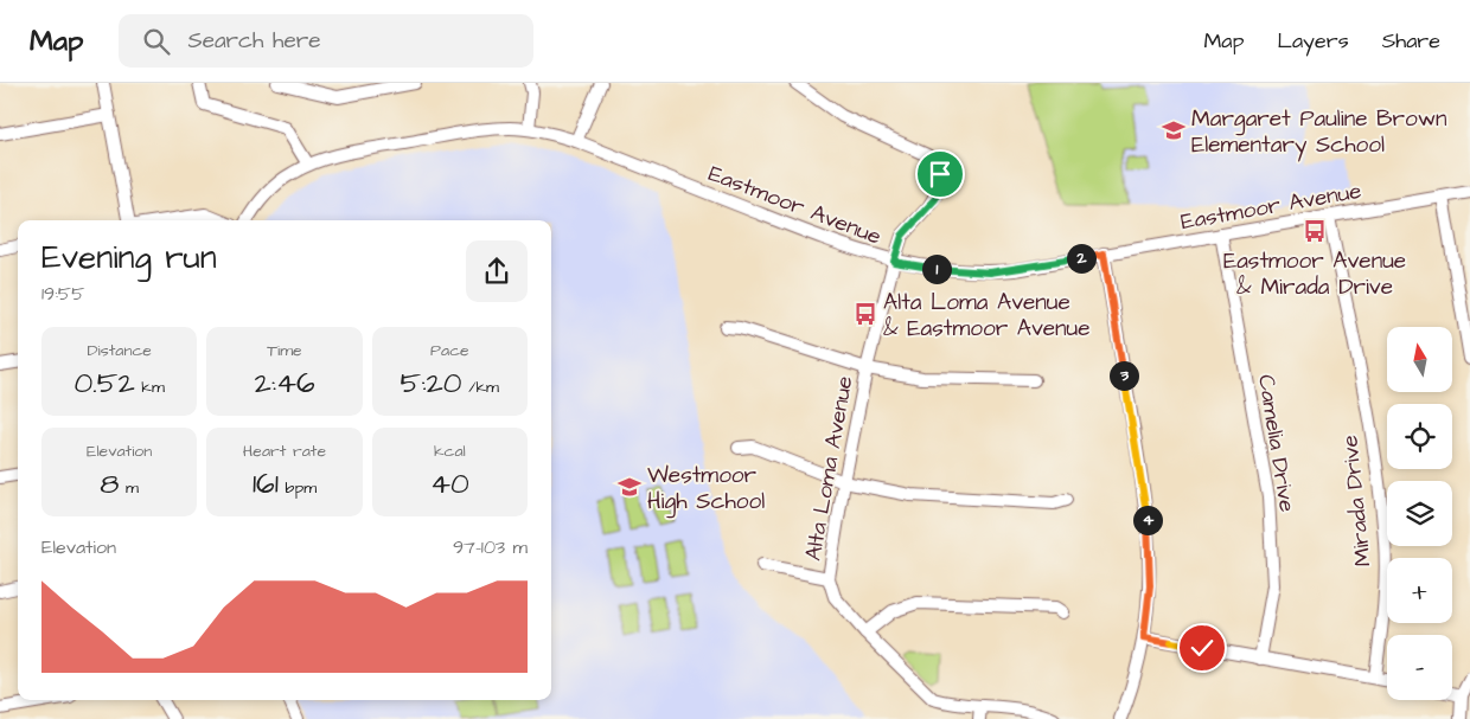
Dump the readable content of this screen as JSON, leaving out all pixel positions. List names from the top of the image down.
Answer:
{
  "streets": {
    "street": [
      "Eastmoor Avenue",
      "Camelia Drive",
      "Alta Loma Avenue",
      "Mirada Drive"
    ]
  },
  "crossings": [
    ["Eastmoor Avenue", "Camelia Drive"],
    ["Eastmoor Avenue", "Alta Loma Avenue"],
    ["Eastmoor Avenue", "Mirada Drive"]
  ],
  "places": {
    "school or university": ["Margaret Pauline Brown Elementary School", "Westmoor High School"],
    "bus stop": ["Eastmoor Avenue & Mirada Drive", "Alta Loma Avenue & Eastmoor Avenue"]
  },
  "north": "top",
  "page": {
    "header": "Map",
    "search": "Search here",
    "nav": ["Map", "Layers", "Share"],
    "heading": ["Evening run", "19:55"],
    "pins": [
      "2",
      "1",
      "3",
      "4"
    ],
    "stats": [
      ["Distance", "0.52 km"],
      ["Time", "2:46"],
      ["Pace", "5:20 /km"],
      ["Elevation", "8 m"],
      ["Heart rate", "161 bpm"],
      ["kcal", "40"]
    ],
    "map_buttons": ["+", "−"],
    "chart": ["Elevation", "97–103 m"]
  }
}
